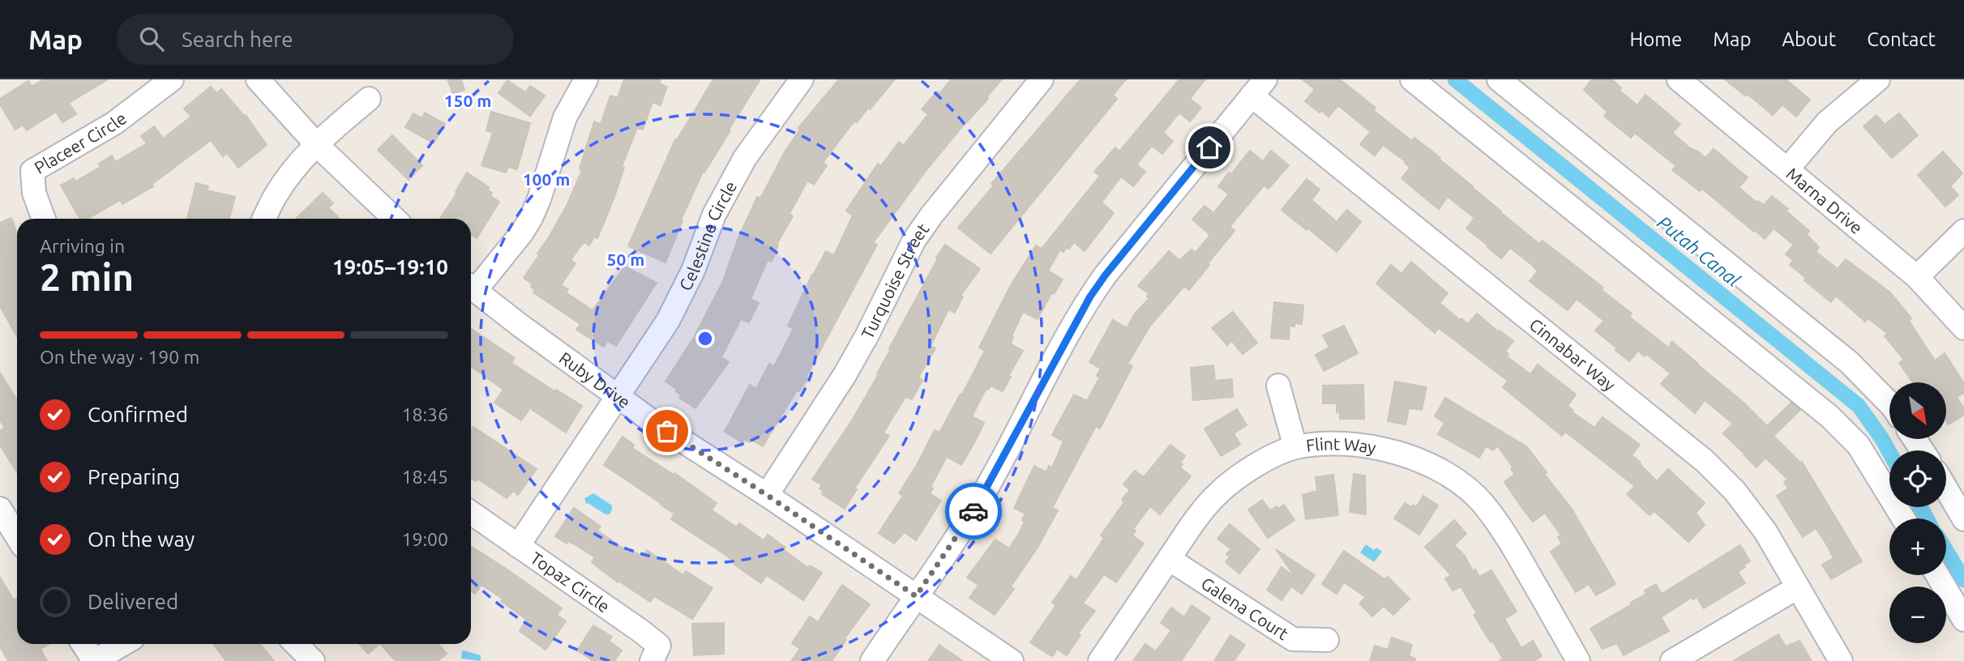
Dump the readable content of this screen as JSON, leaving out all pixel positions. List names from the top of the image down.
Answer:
{
  "streets": {
    "street": [
      "Placeer Circle",
      "Marna Drive",
      "Celestine Circle",
      "Turquoise Street",
      "Cinnabar Way",
      "Ruby Drive",
      "Flint Way",
      "Topaz Circle",
      "Galena Court"
    ]
  },
  "crossings": [
    ["Celestine Circle", "Ruby Drive"],
    ["Celestine Circle", "Topaz Circle"],
    ["Turquoise Street", "Ruby Drive"],
    ["Flint Way", "Galena Court"]
  ],
  "water": ["Putah Canal"],
  "north": "bottom right",
  "page": {
    "header": "Map",
    "search": "Search here",
    "nav": [
      "Home",
      "Map",
      "About",
      "Contact"
    ],
    "heading": ["2 min", "Arriving in", "19:05–19:10"],
    "bar": "On the way · 190 m",
    "map_buttons": ["+", "−"],
    "list": [
      ["Confirmed", "18:36"],
      ["Preparing", "18:45"],
      ["On the way", "19:00"],
      "Delivered"
    ]
  },
  "rings": ["150 m", "100 m", "50 m"]
}
